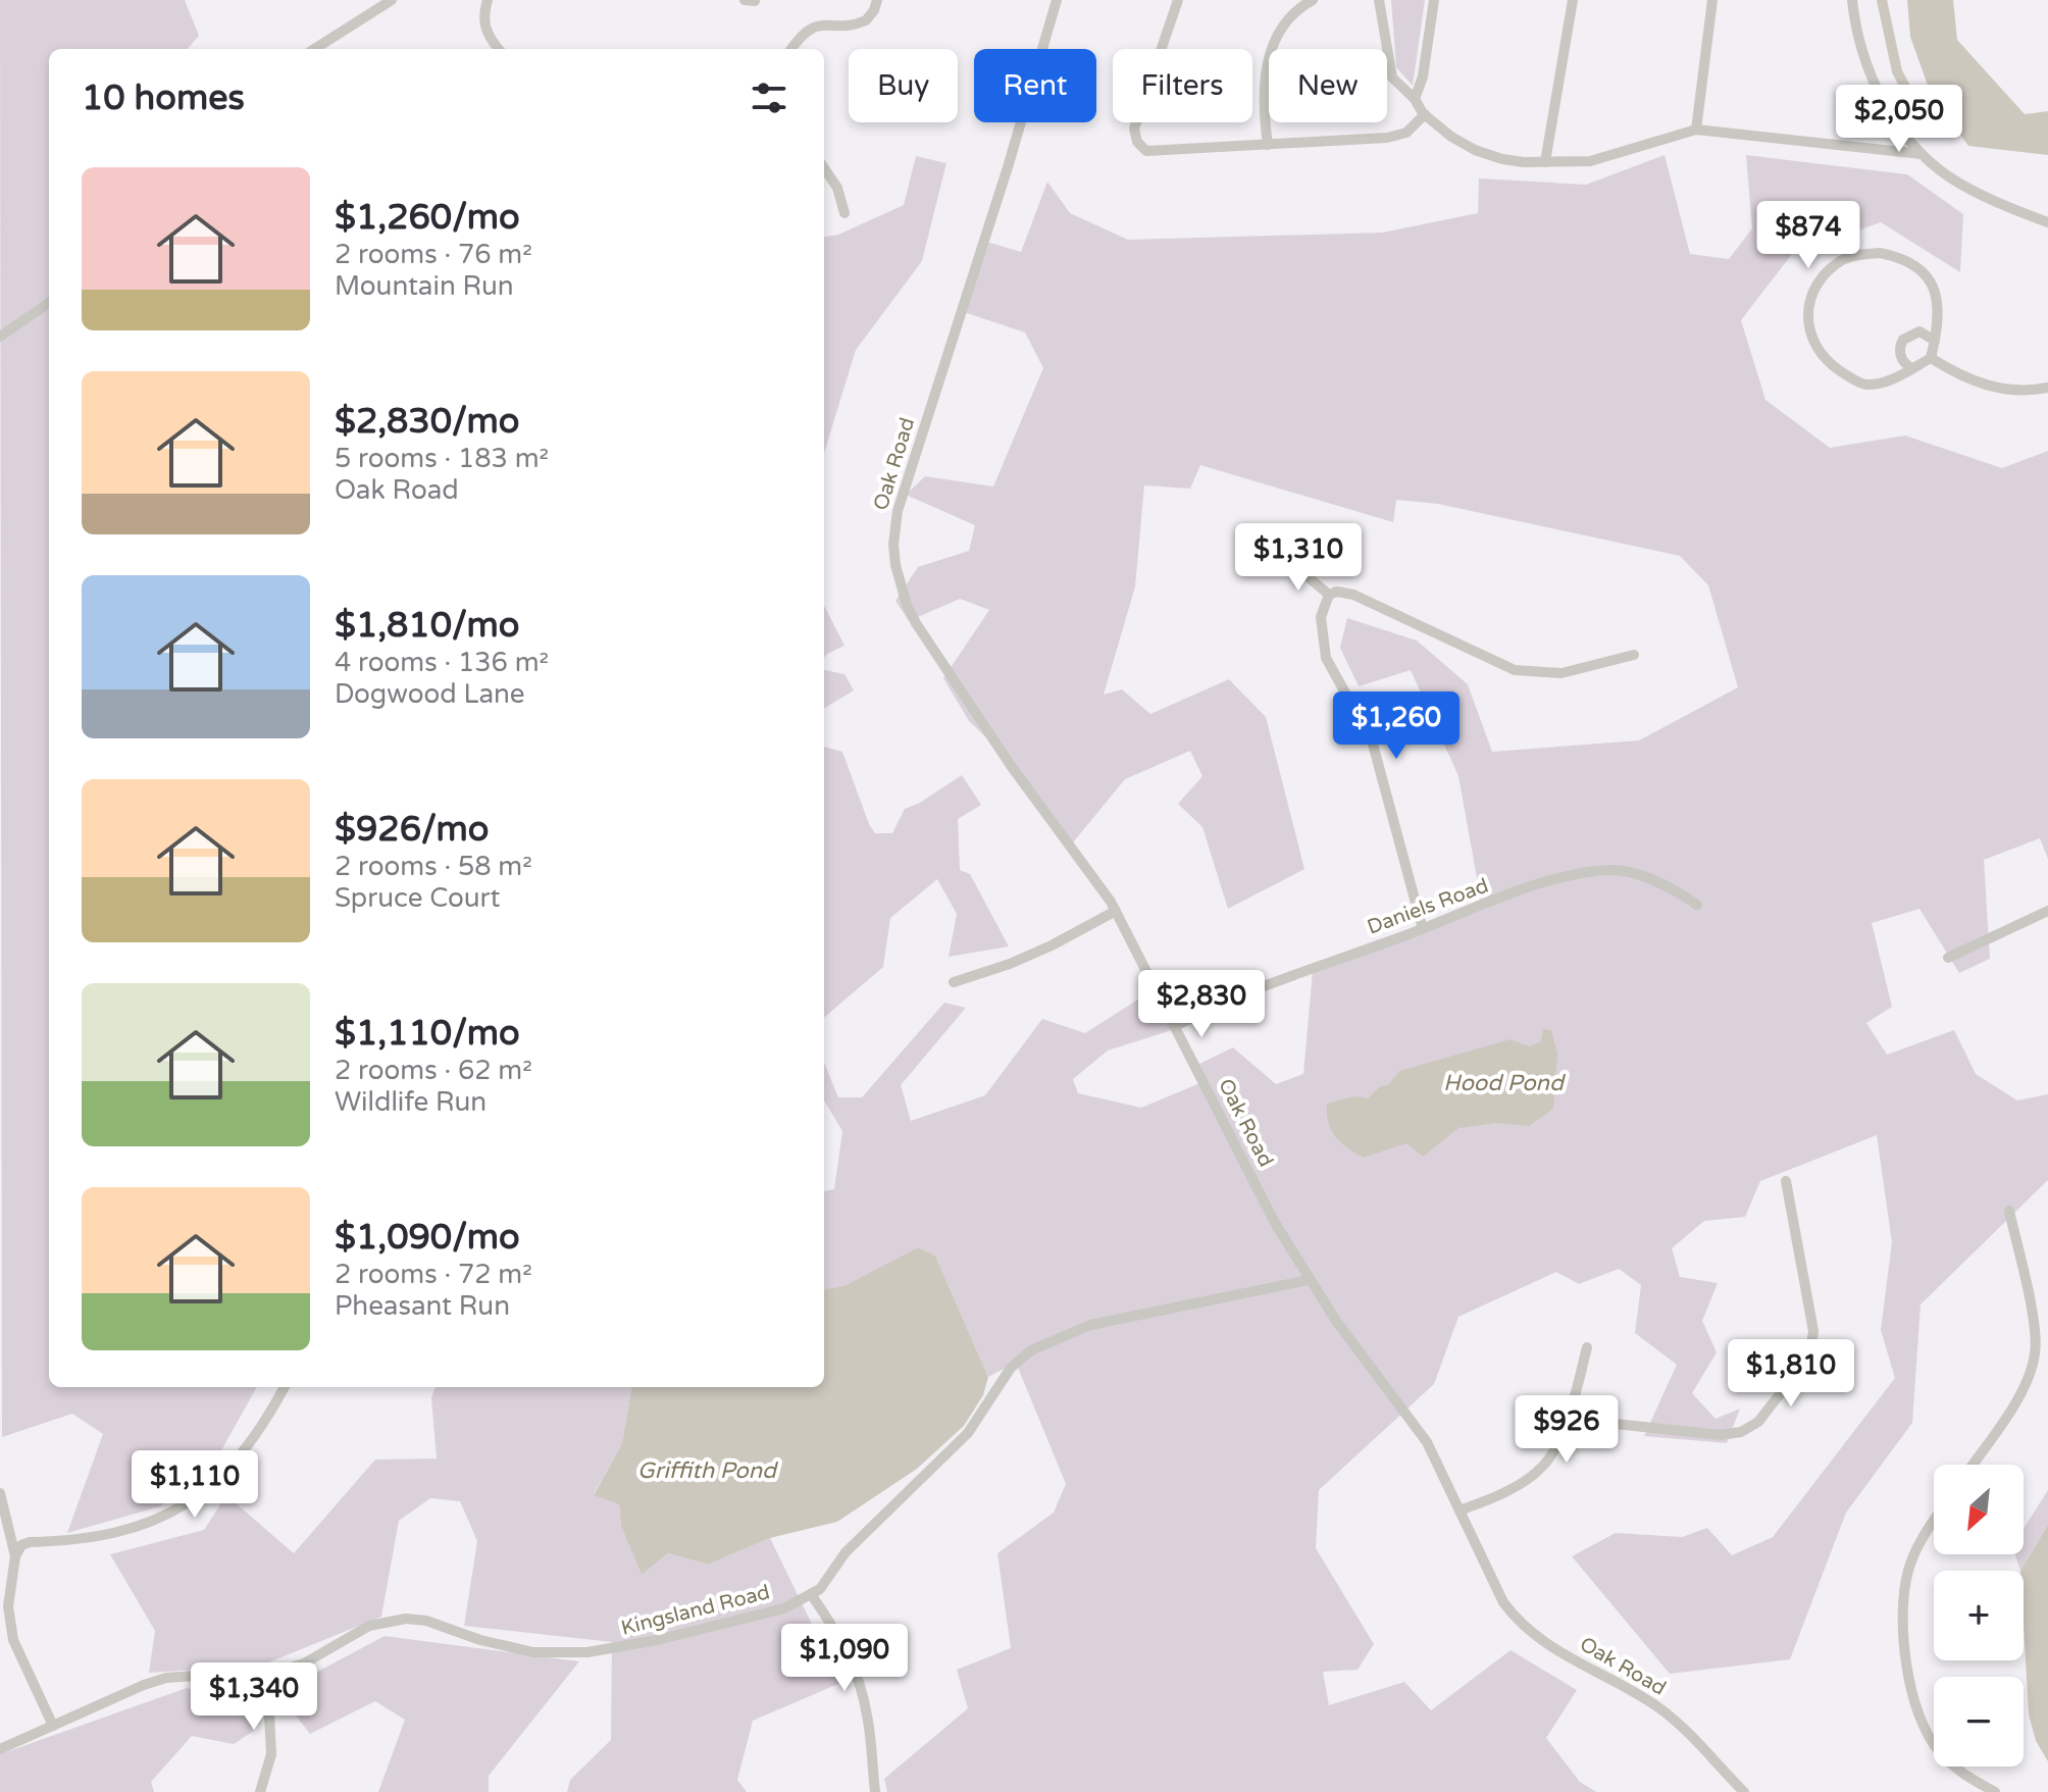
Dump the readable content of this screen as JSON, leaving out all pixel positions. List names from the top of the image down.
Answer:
{
  "streets": {
    "street": ["Oak Road", "Daniels Road", "Kingsland Road"]
  },
  "crossings": [
    ["Oak Road", "Daniels Road"],
    ["Oak Road", "Kingsland Road"]
  ],
  "water": ["Hood Pond", "Griffith Pond"],
  "north": "bottom left",
  "page": {
    "chip": [
      "Buy",
      "Rent",
      "Filters",
      "New"
    ],
    "heading": "10 homes",
    "price": [
      "$2,050",
      "$874",
      "$1,310",
      "$1,260",
      "$2,830",
      "$1,810",
      "$926",
      "$1,110",
      "$1,090",
      "$1,340"
    ],
    "list": [
      {
        "name": "$1,260/mo",
        "note": "2 rooms · 76 m² · Mountain Run"
      },
      {
        "name": "$2,830/mo",
        "note": "5 rooms · 183 m² · Oak Road"
      },
      {
        "name": "$1,810/mo",
        "note": "4 rooms · 136 m² · Dogwood Lane"
      },
      {
        "name": "$926/mo",
        "note": "2 rooms · 58 m² · Spruce Court"
      },
      {
        "name": "$1,110/mo",
        "note": "2 rooms · 62 m² · Wildlife Run"
      },
      {
        "name": "$1,090/mo",
        "note": "2 rooms · 72 m² · Pheasant Run"
      }
    ],
    "map_buttons": ["+", "−"]
  }
}
